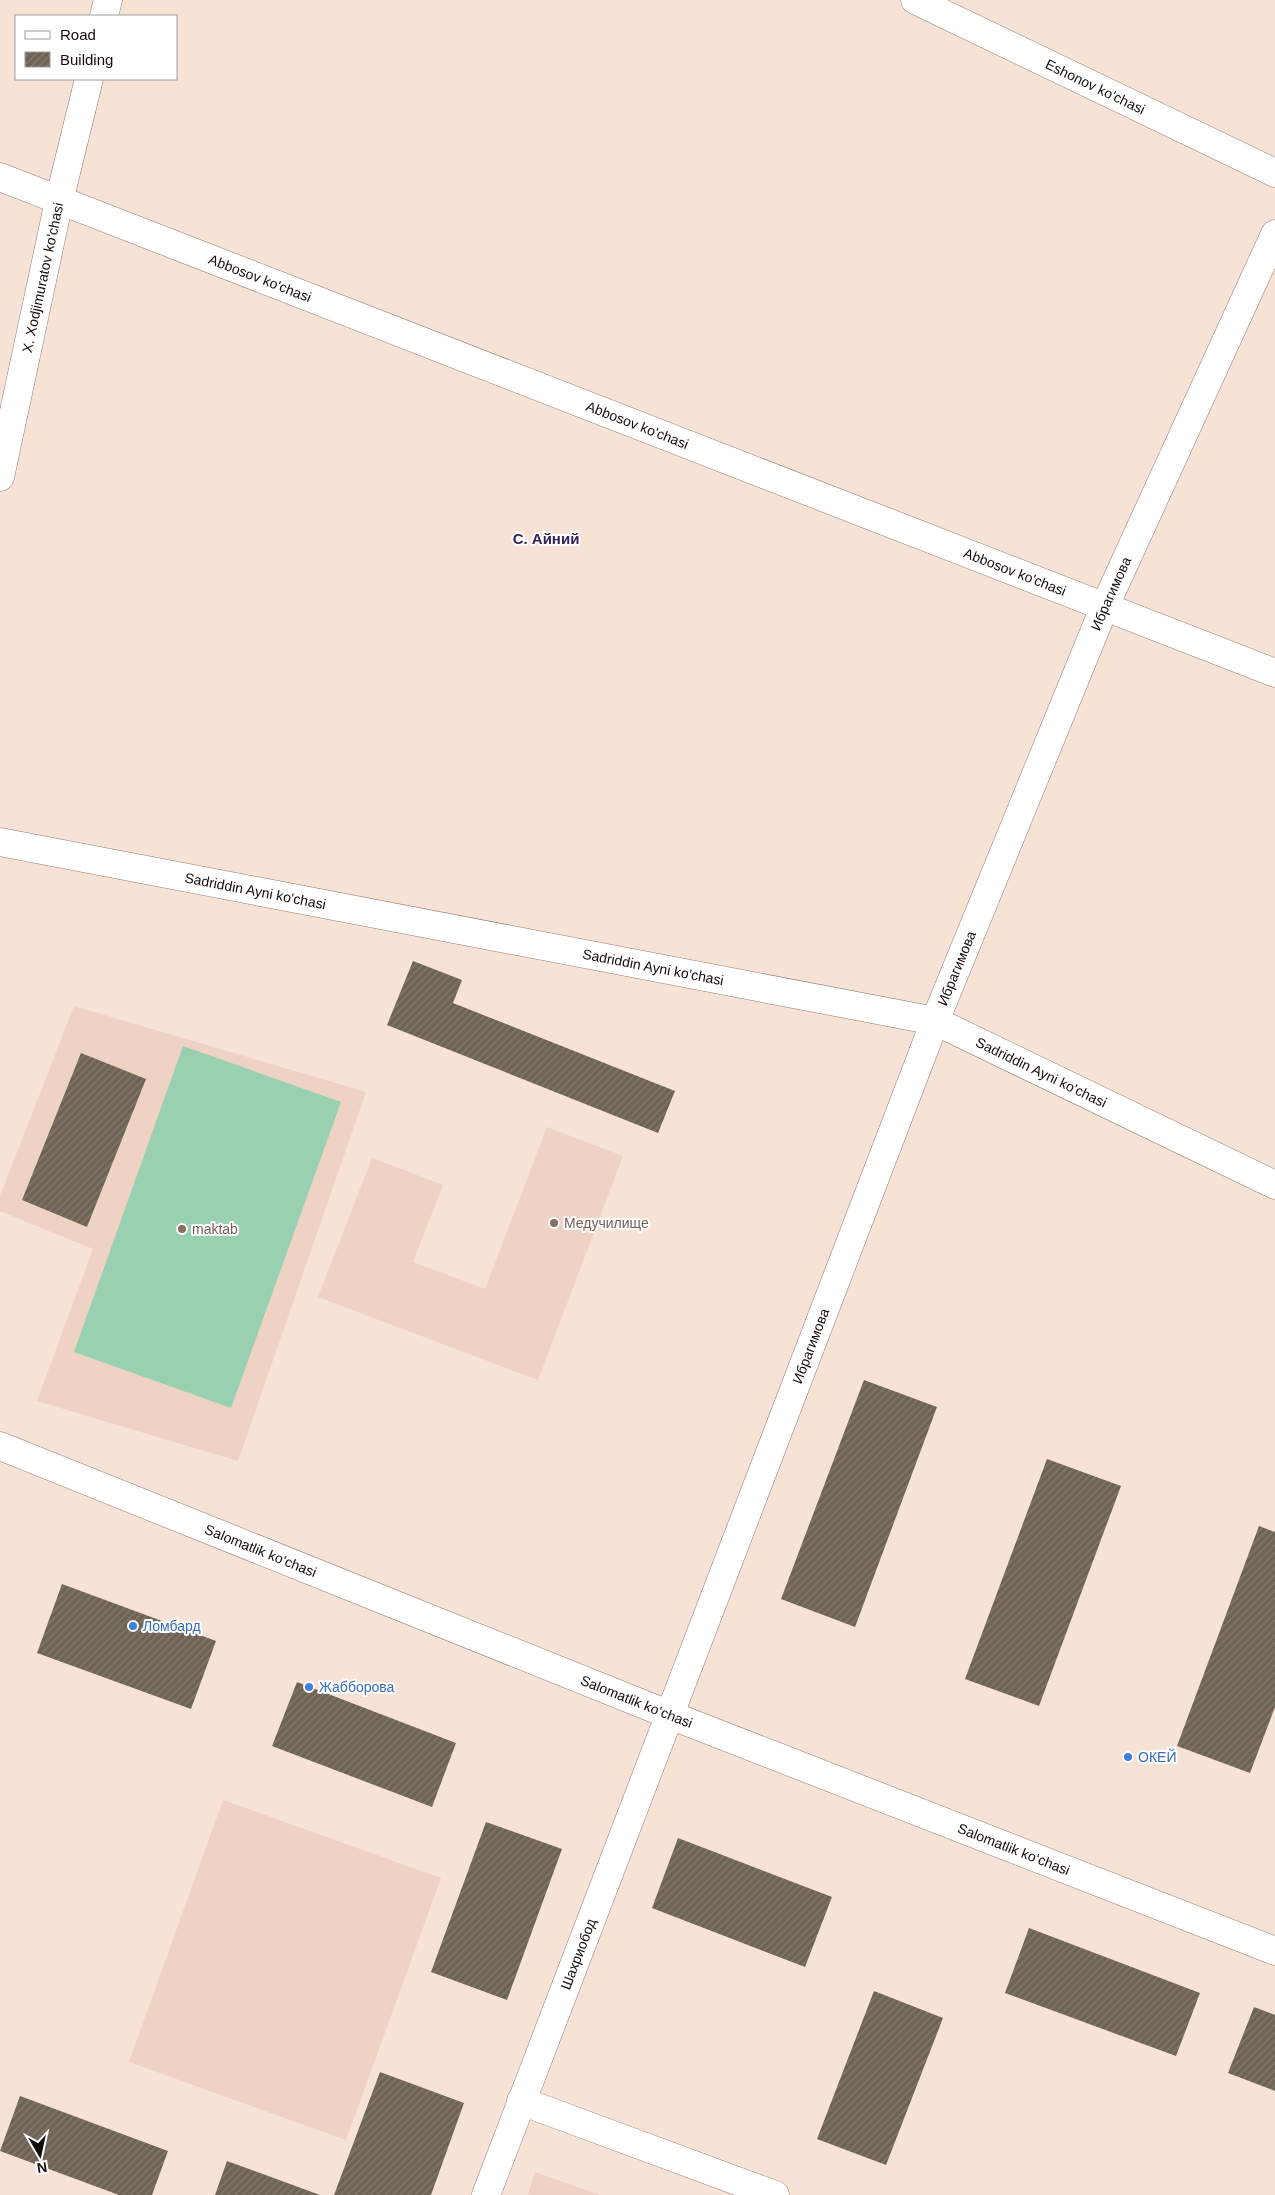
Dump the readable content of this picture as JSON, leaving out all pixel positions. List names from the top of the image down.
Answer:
{
  "streets": {
    "street": [
      "Eshonov ko'chasi",
      "X. Xodjimuratov ko'chasi",
      "Abbosov ko'chasi",
      "Ибрагимова",
      "Sadriddin Ayni ko'chasi",
      "Salomatlik ko‘chasi",
      "Шахриобод"
    ]
  },
  "crossings": [
    ["X. Xodjimuratov ko'chasi", "Abbosov ko'chasi"],
    ["Abbosov ko'chasi", "Ибрагимова"],
    ["Ибрагимова", "Sadriddin Ayni ko'chasi"],
    ["Ибрагимова", "Salomatlik ko‘chasi"],
    ["Ибрагимова", "Шахриобод"],
    ["Salomatlik ko‘chasi", "Шахриобод"]
  ],
  "districts": ["С. Айний"],
  "places": [
    "Медучилище",
    "maktab",
    "Ломбард",
    "Жабборова",
    "ОКЕЙ"
  ],
  "legend": ["Road", "Building"],
  "north": "bottom"
}
